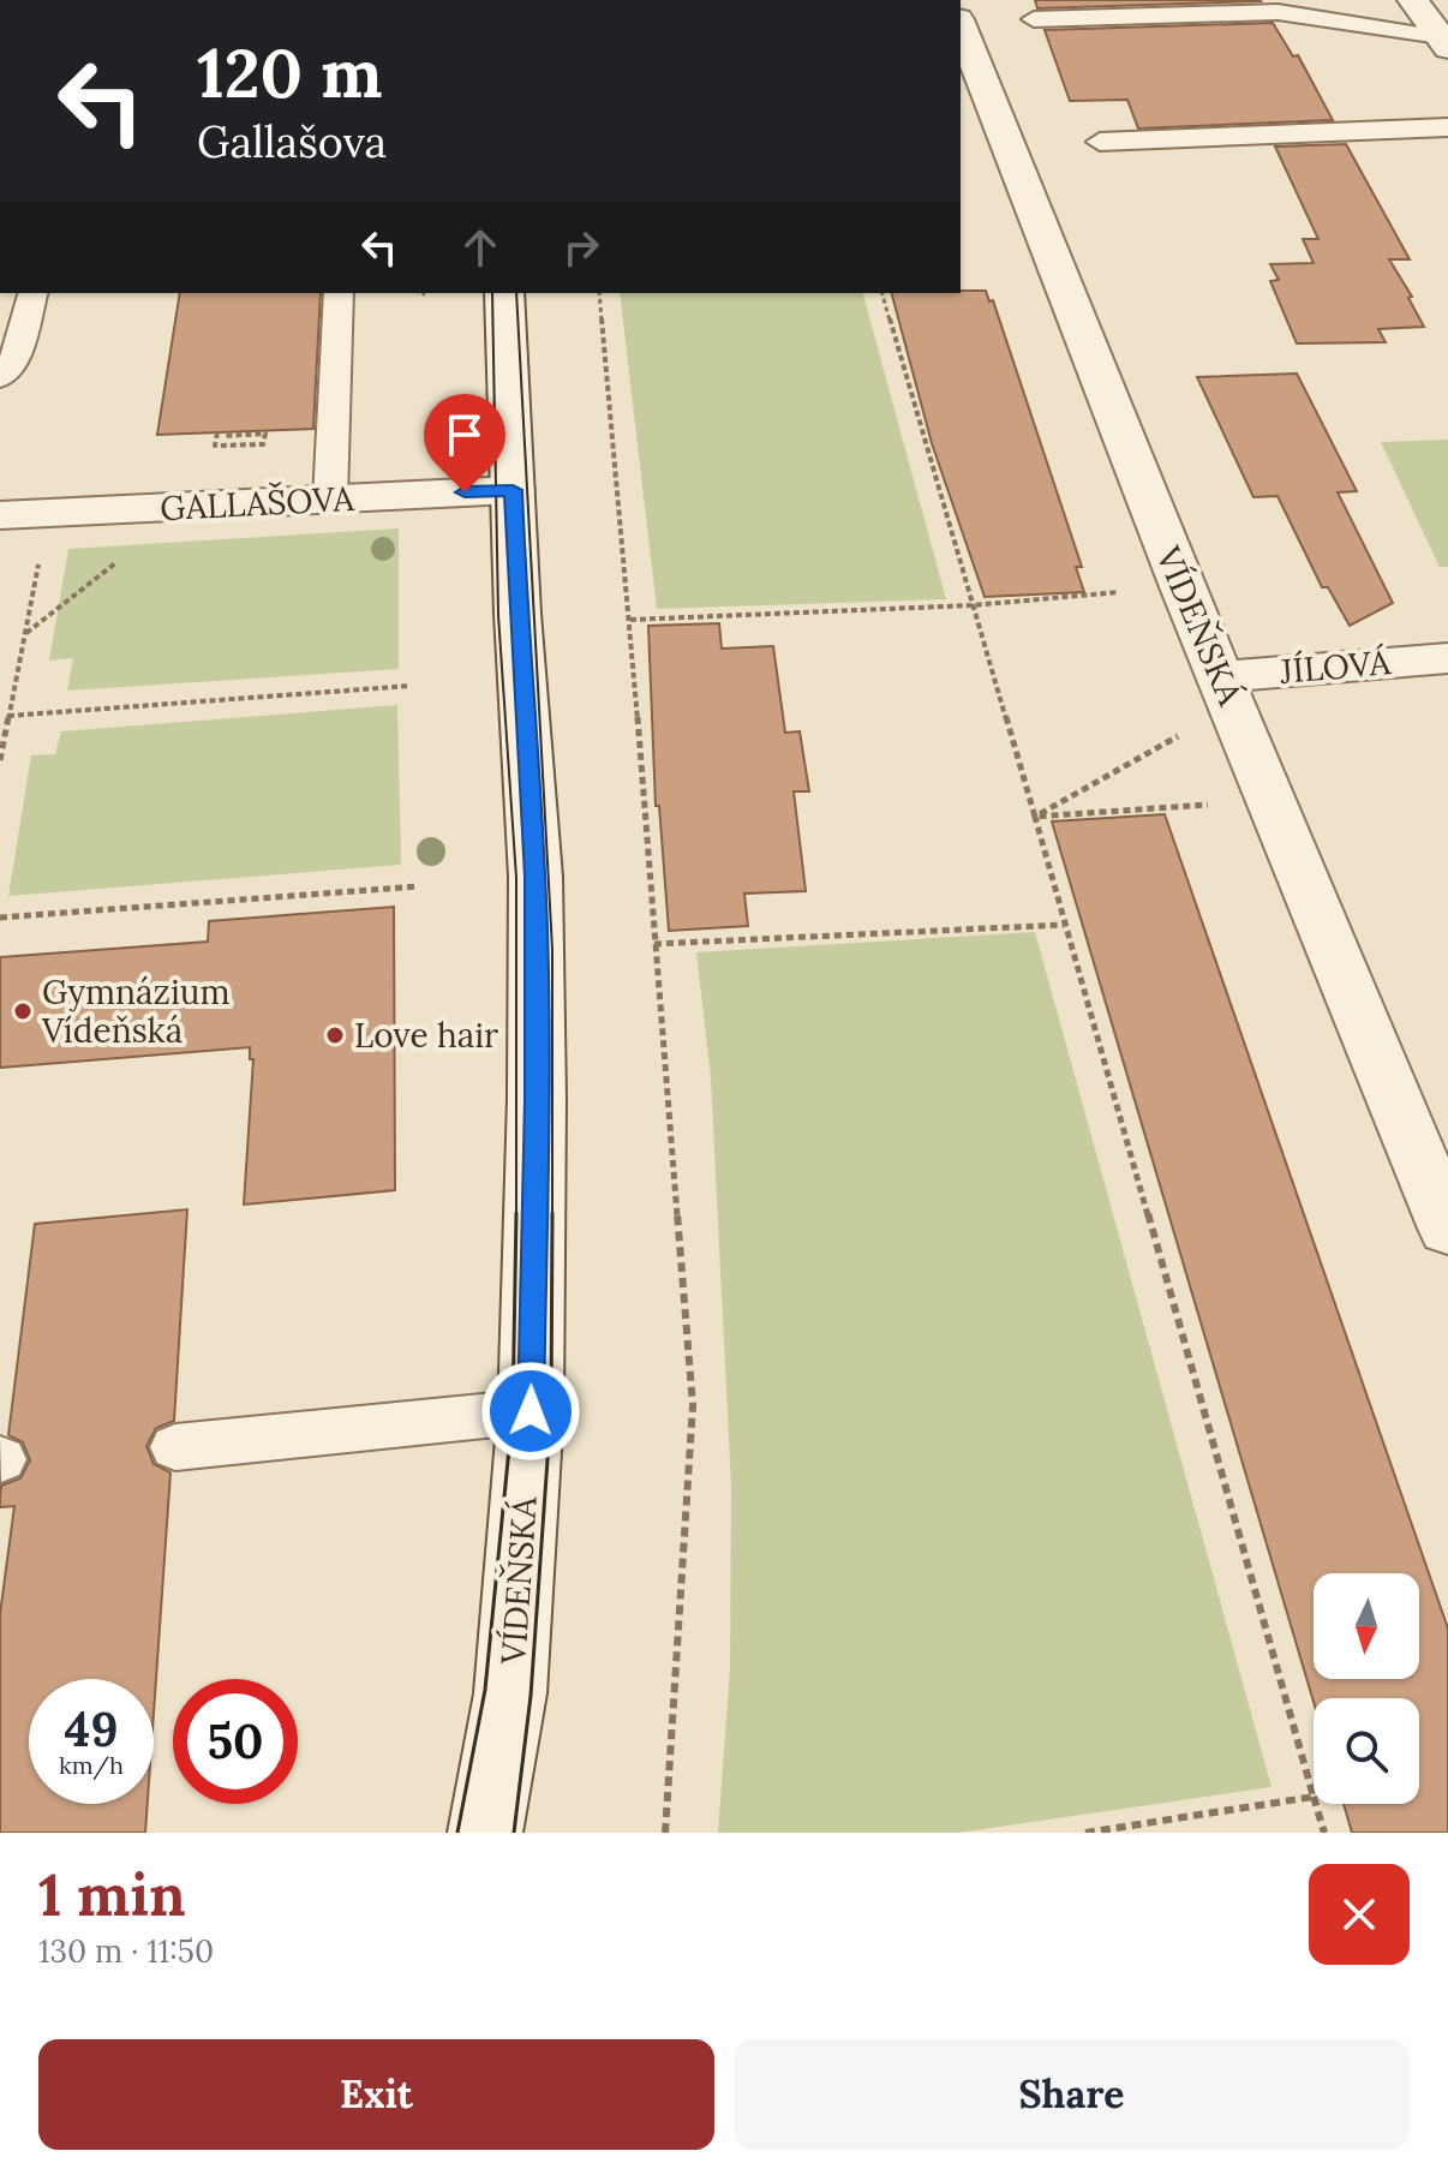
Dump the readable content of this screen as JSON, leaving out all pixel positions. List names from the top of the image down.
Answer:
{
  "streets": {
    "street": ["GALLAŠOVA", "VÍDEŇSKÁ", "JÍLOVÁ"]
  },
  "crossings": [
    ["GALLAŠOVA", "VÍDEŇSKÁ"],
    ["VÍDEŇSKÁ", "JÍLOVÁ"]
  ],
  "places": ["Gymnázium Vídeňská", "Love hair"],
  "north": "bottom",
  "page": {
    "turn": ["120 m", "Gallašova"],
    "speed": "49 km/h",
    "limit": "50",
    "heading": ["1 min", "130 m · 11:50"],
    "buttons": ["Exit", "Share"]
  }
}
